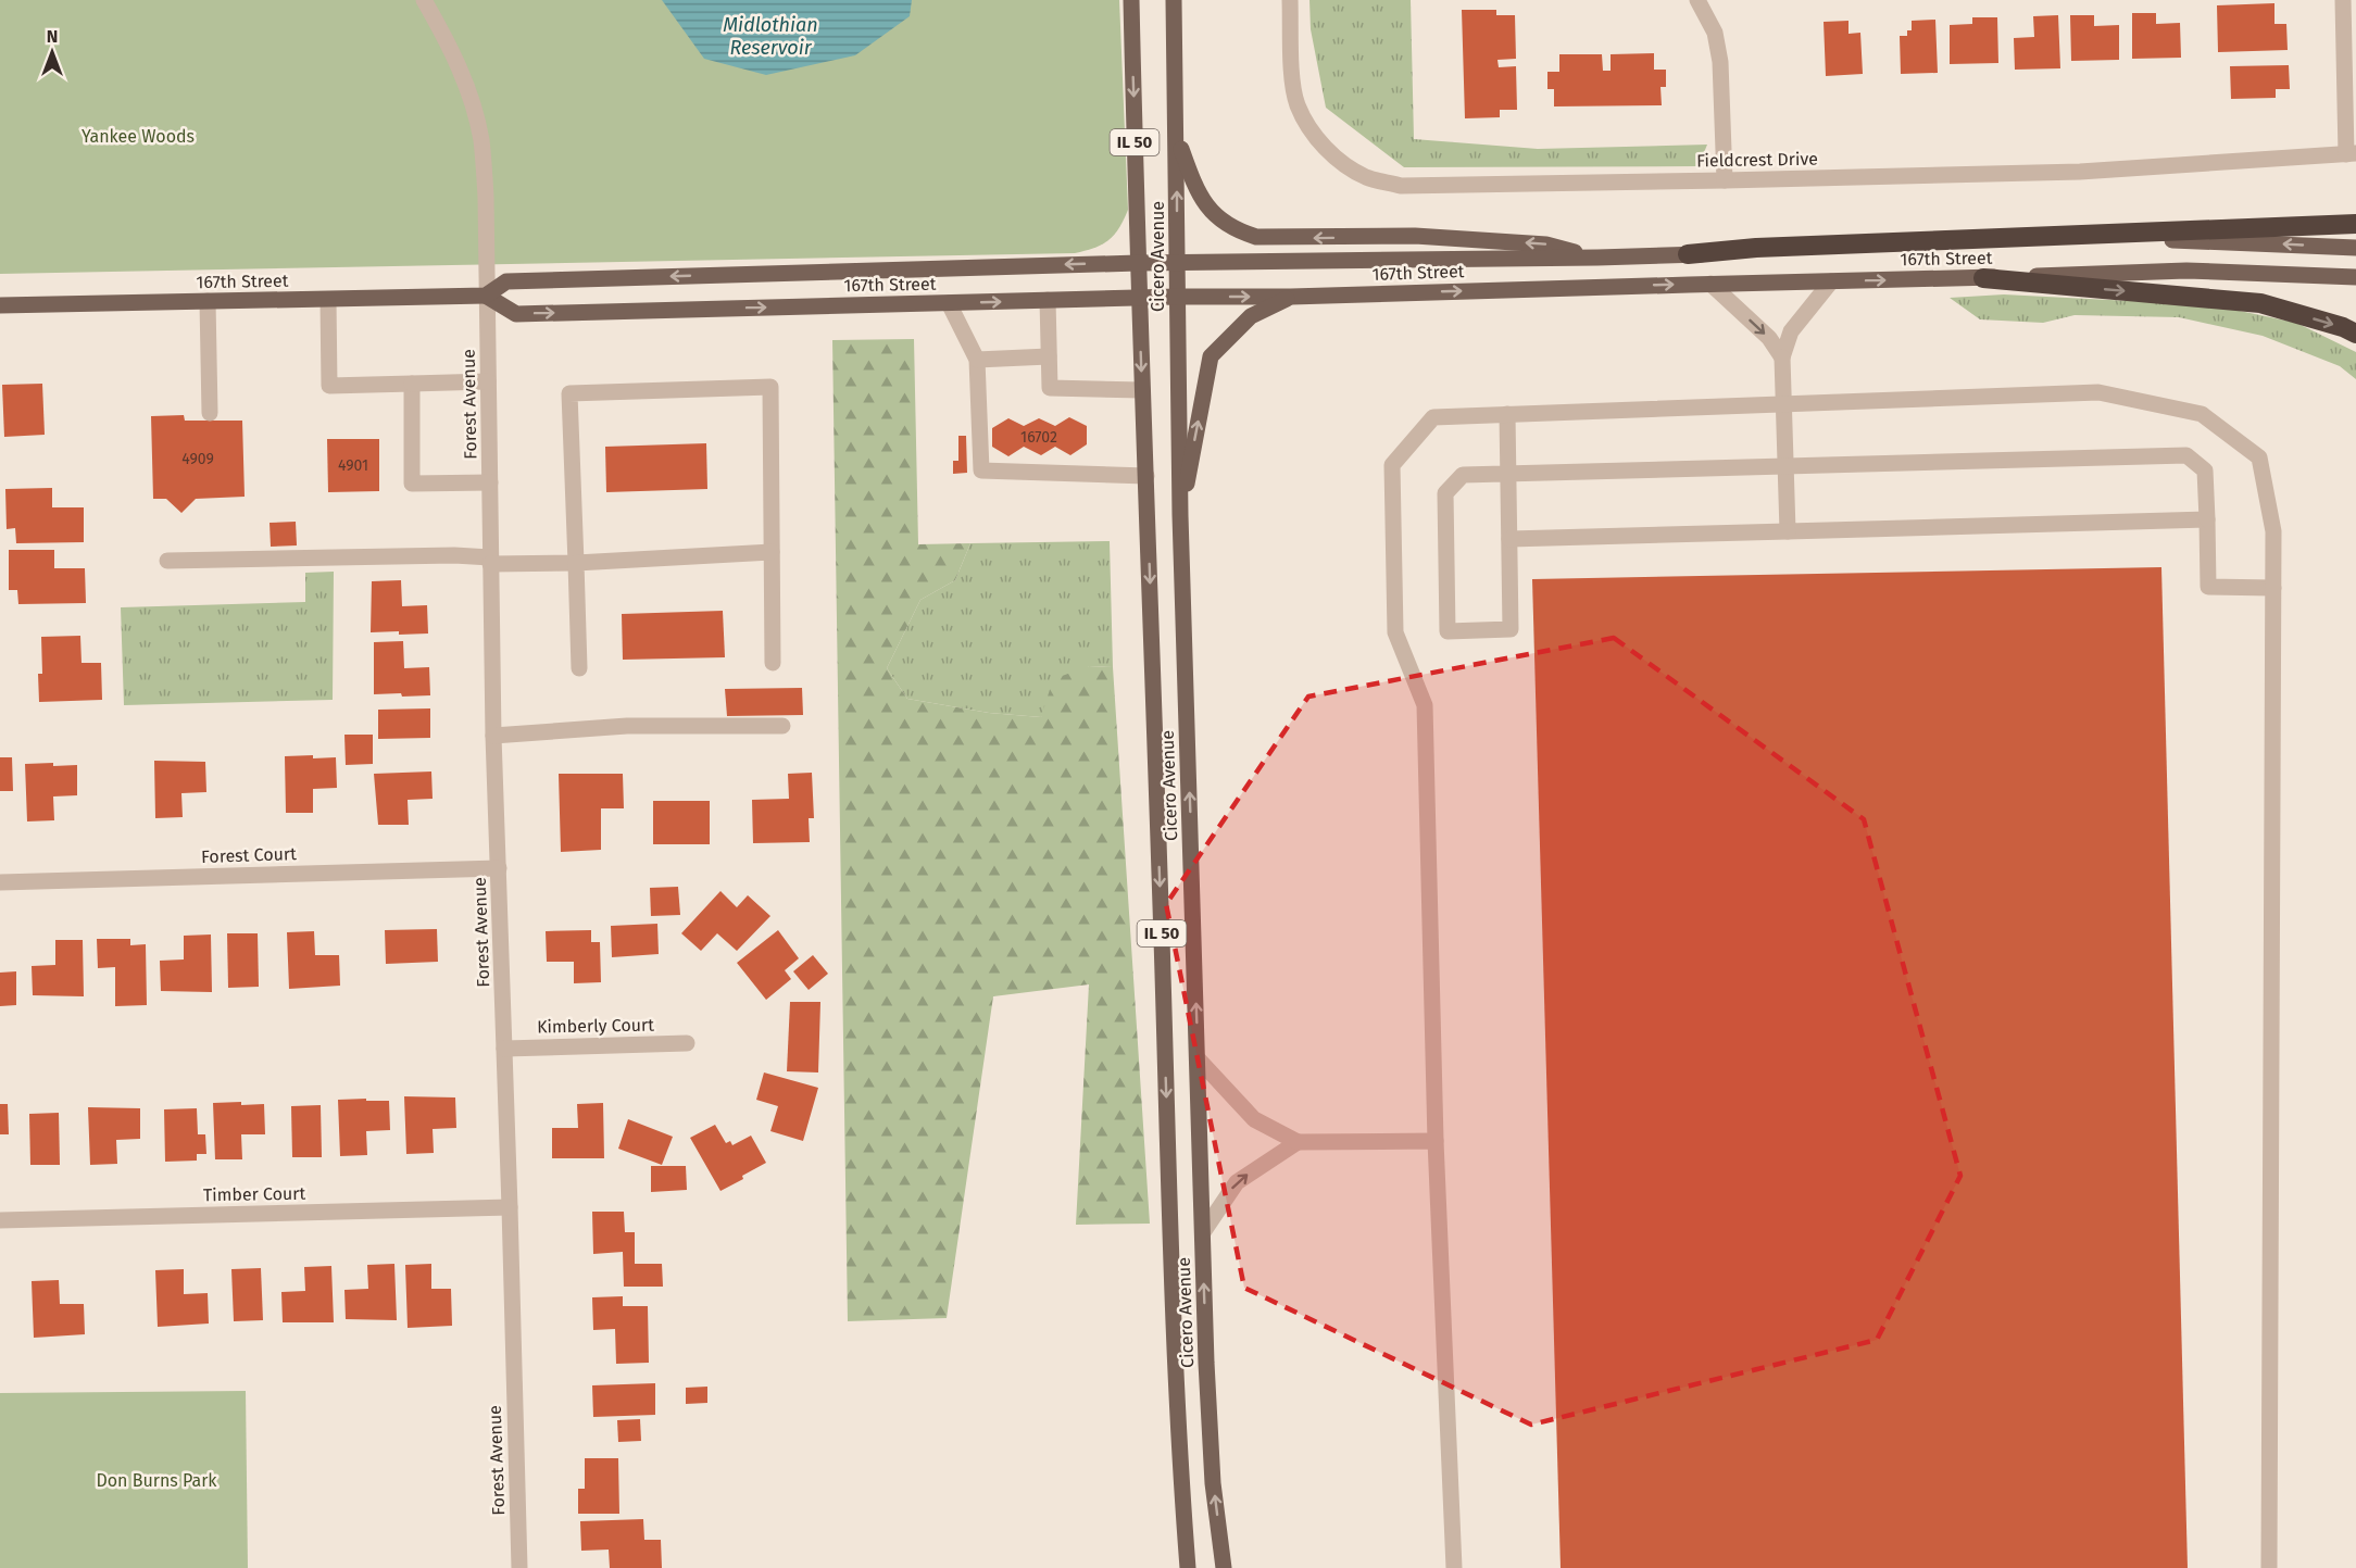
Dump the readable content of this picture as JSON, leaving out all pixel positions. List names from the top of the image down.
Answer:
{
  "streets": {
    "main road": ["IL 50", "Cicero Avenue", "167th Street"],
    "street": [
      "Fieldcrest Drive",
      "Forest Avenue",
      "Forest Court",
      "Kimberly Court",
      "Timber Court"
    ]
  },
  "crossings": [
    ["Cicero Avenue", "167th Street"],
    ["167th Street", "Forest Avenue"],
    ["Forest Avenue", "Forest Court"],
    ["Forest Avenue", "Kimberly Court"],
    ["Forest Avenue", "Timber Court"]
  ],
  "water": ["Midlothian Reservoir"],
  "parks": ["Yankee Woods", "Don Burns Park"],
  "house_numbers": ["16702", "4909", "4901"],
  "north": "top"
}
